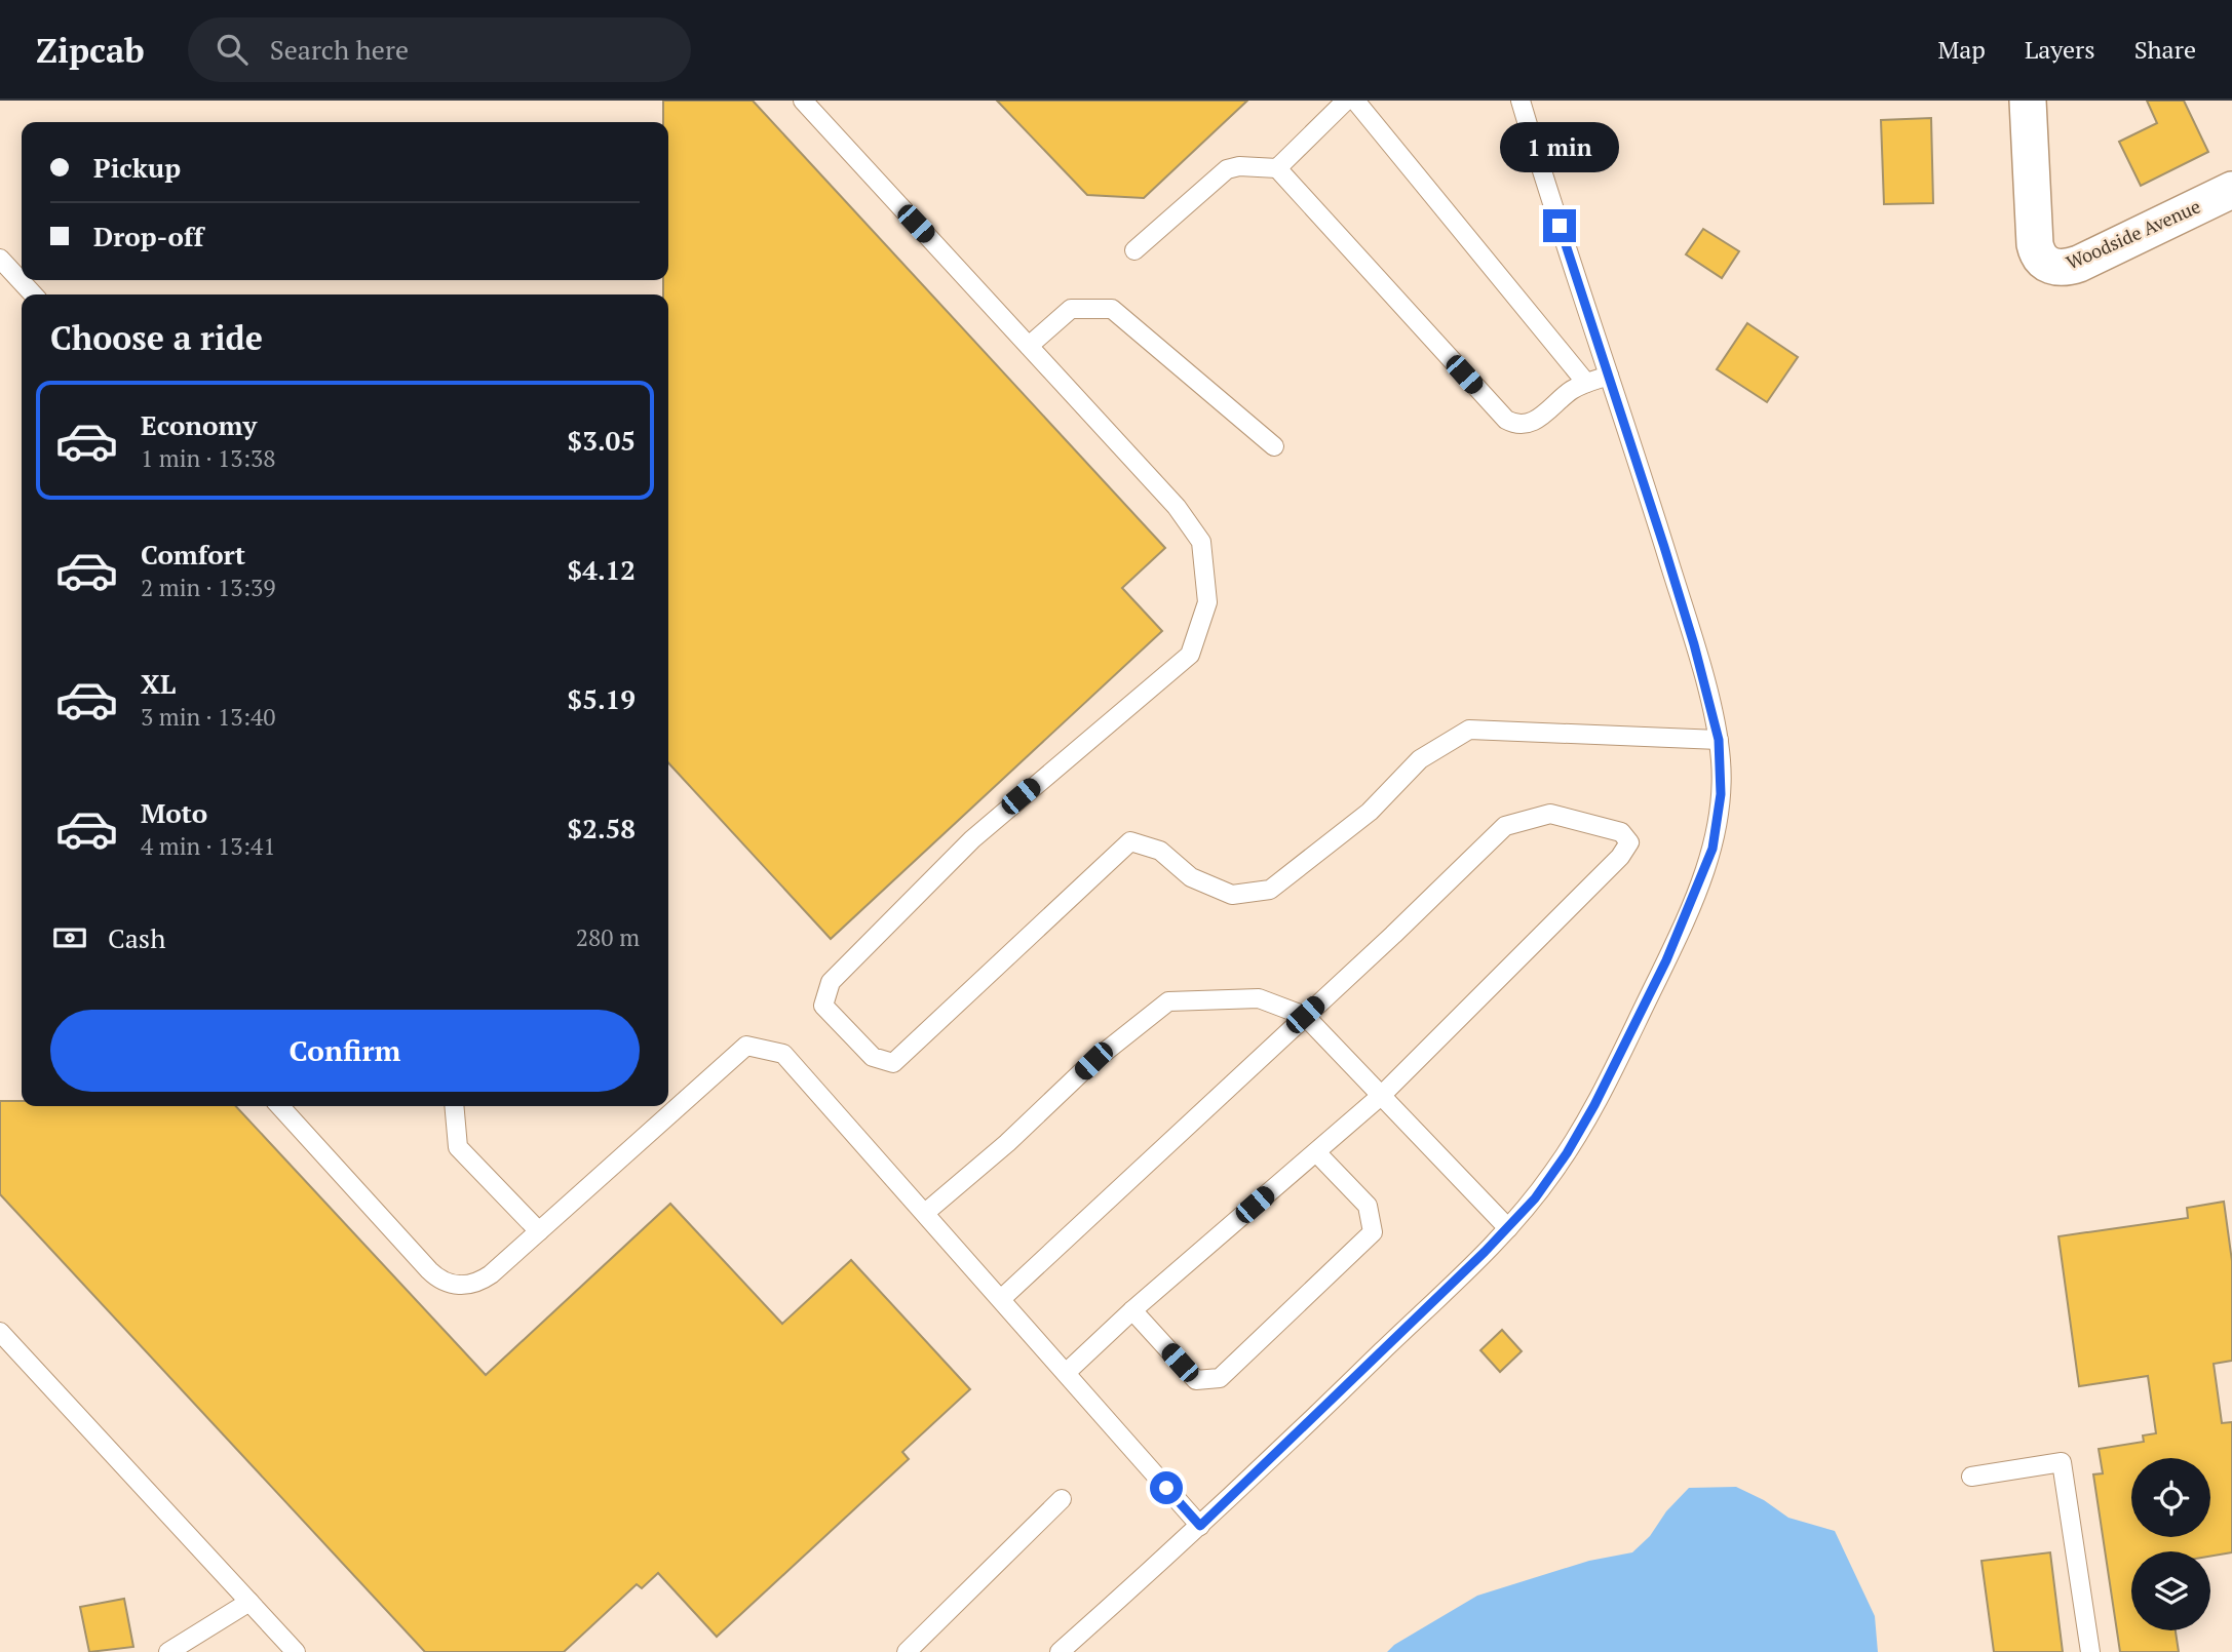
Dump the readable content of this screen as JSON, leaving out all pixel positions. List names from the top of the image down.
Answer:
{
  "streets": {
    "street": ["Woodside Avenue"]
  },
  "page": {
    "header": "Zipcab",
    "search": "Search here",
    "nav": ["Map", "Layers", "Share"],
    "bubble": "1 min",
    "banner": ["Pickup", "Drop-off"],
    "heading": "Choose a ride",
    "list": [
      {
        "name": "Economy",
        "note": "1 min · 13:38",
        "value": "$3.05"
      },
      {
        "name": "Comfort",
        "note": "2 min · 13:39",
        "value": "$4.12"
      },
      {
        "name": "XL",
        "note": "3 min · 13:40",
        "value": "$5.19"
      },
      {
        "name": "Moto",
        "note": "4 min · 13:41",
        "value": "$2.58"
      }
    ],
    "pay": ["Cash", "280 m"],
    "buttons": "Confirm"
  }
}
